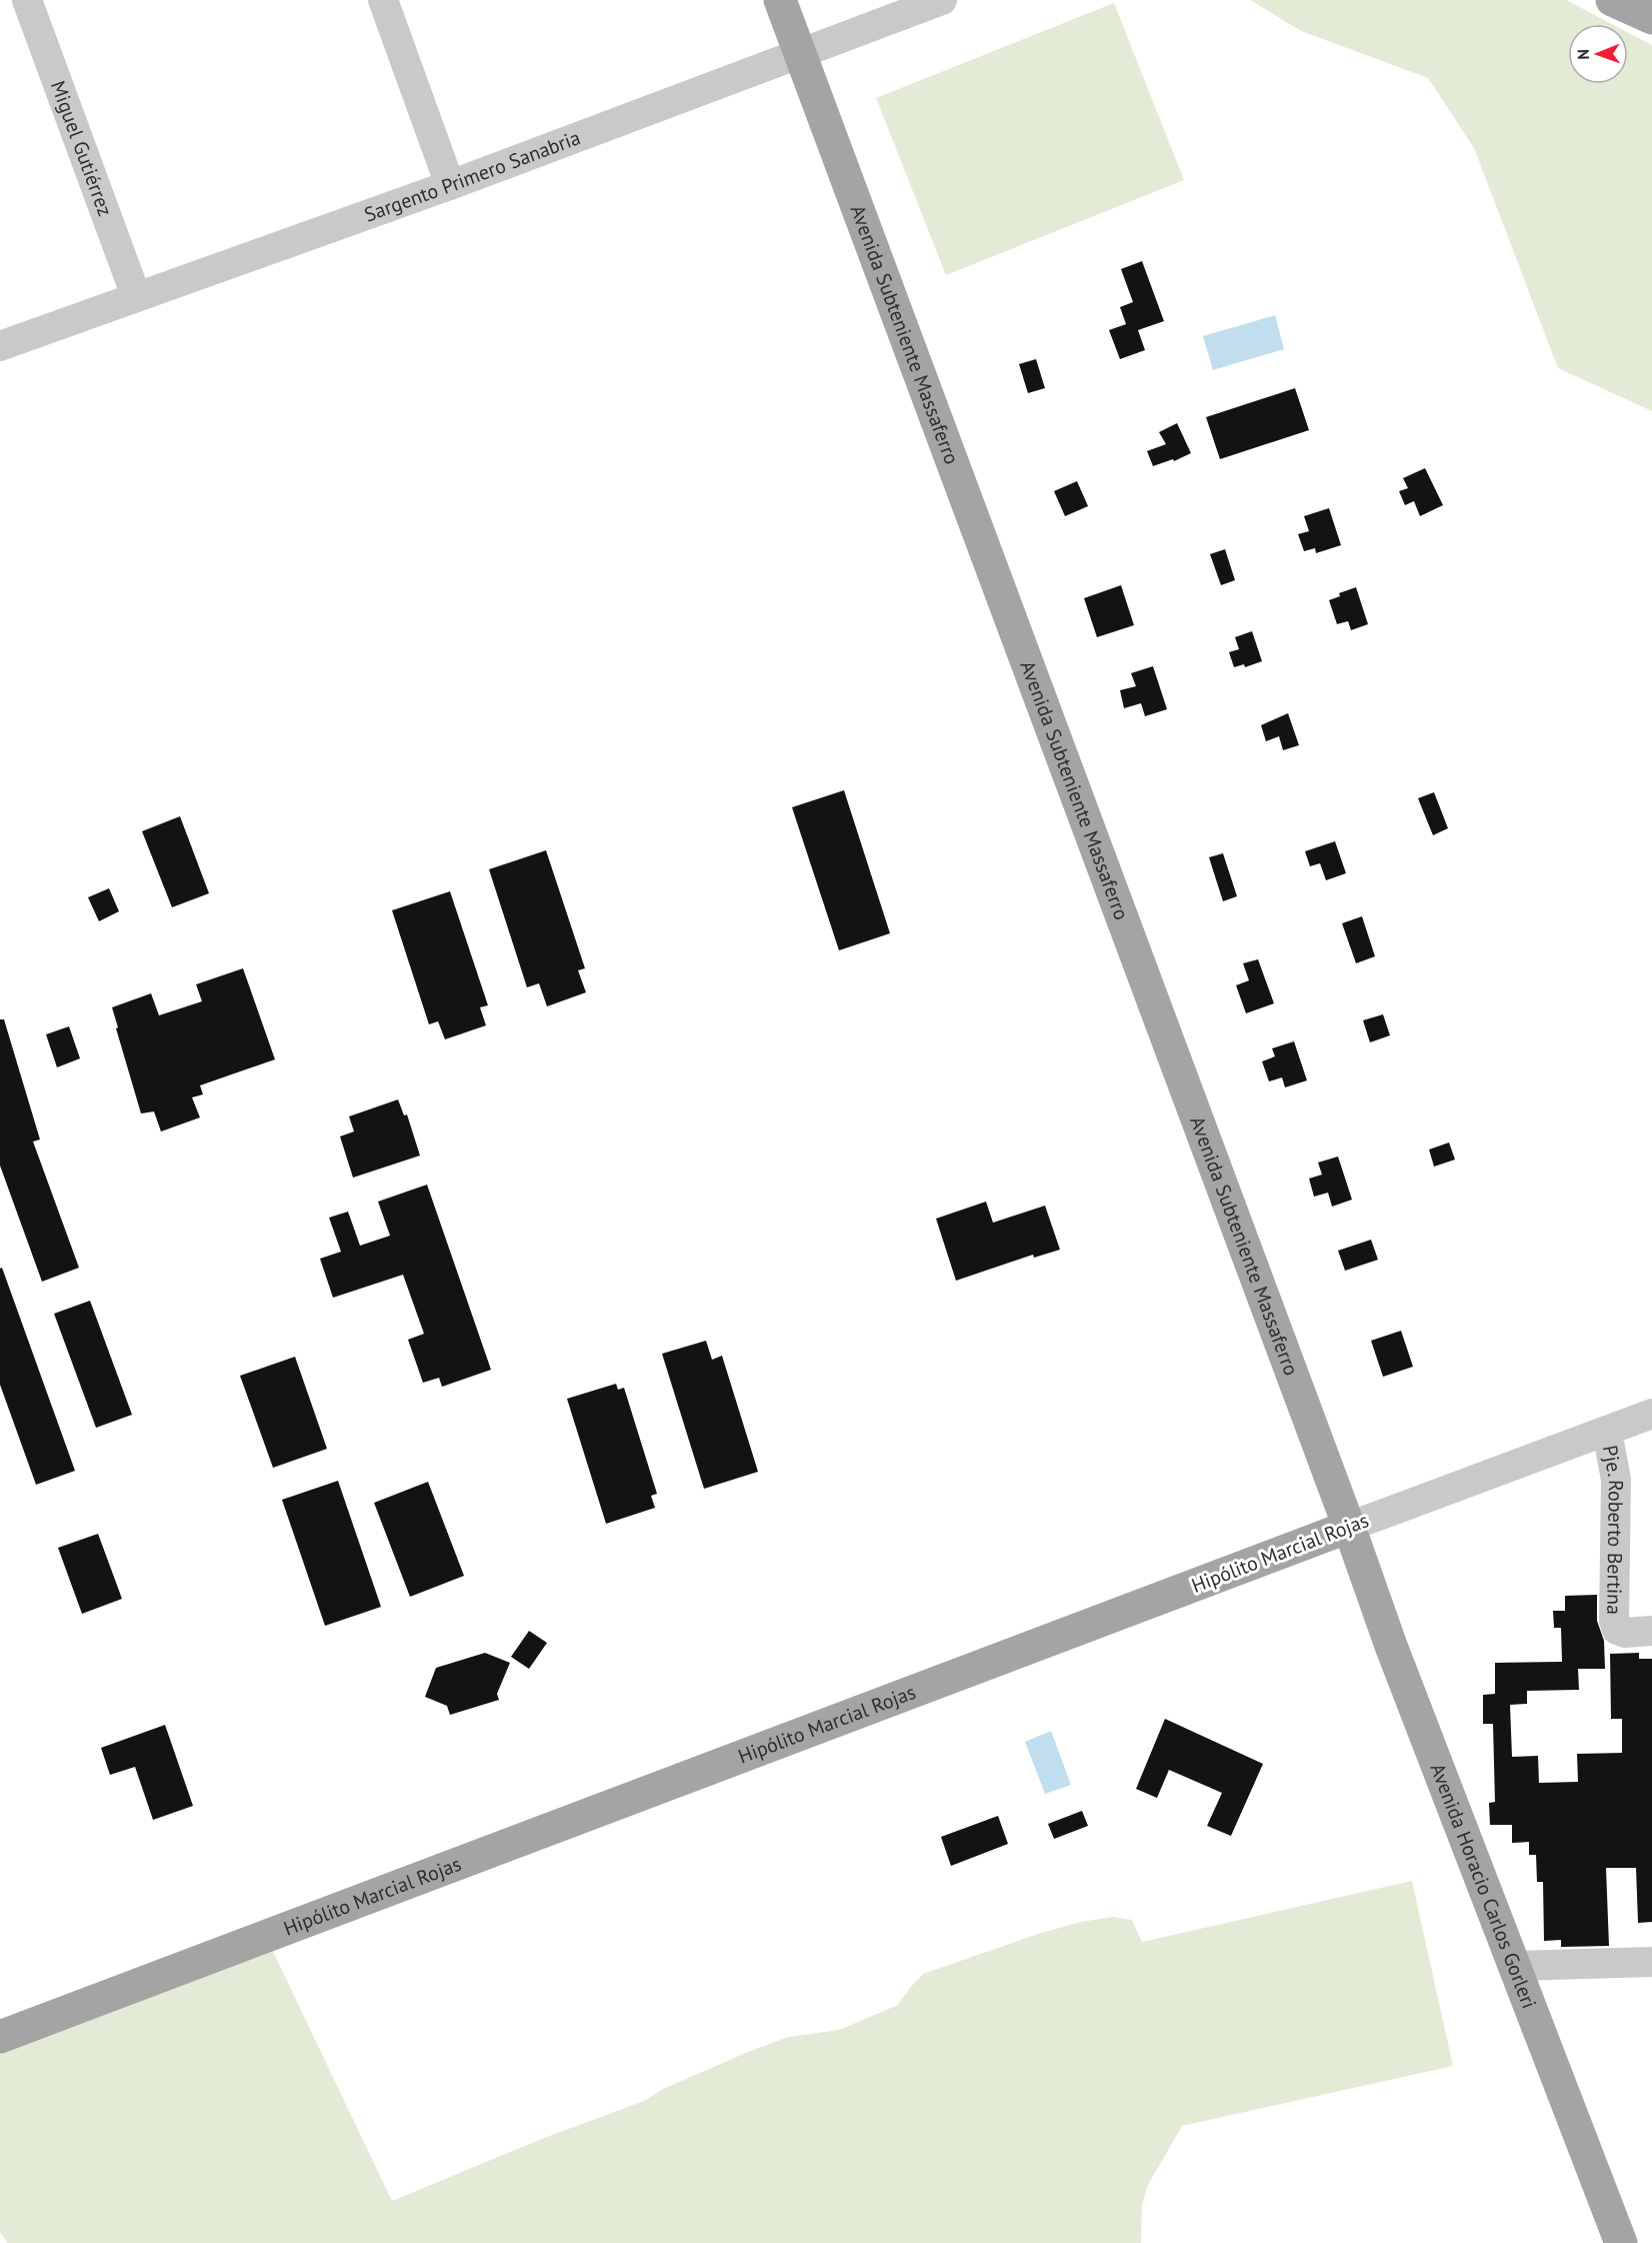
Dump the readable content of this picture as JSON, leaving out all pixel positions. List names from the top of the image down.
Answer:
{
  "streets": {
    "main road": ["Avenida Subteniente Massaferro", "Hipólito Marcial Rojas", "Avenida Horacio Carlos Gorleri"],
    "street": ["Miguel Gutiérrez", "Sargento Primero Sanabria", "Pje. Roberto Bertina"]
  },
  "crossings": [
    ["Miguel Gutiérrez", "Sargento Primero Sanabria"],
    ["Sargento Primero Sanabria", "Avenida Subteniente Massaferro"],
    ["Avenida Subteniente Massaferro", "Hipólito Marcial Rojas"],
    ["Avenida Subteniente Massaferro", "Avenida Horacio Carlos Gorleri"],
    ["Pje. Roberto Bertina", "Hipólito Marcial Rojas"],
    ["Hipólito Marcial Rojas", "Avenida Horacio Carlos Gorleri"]
  ],
  "north": "left"
}
